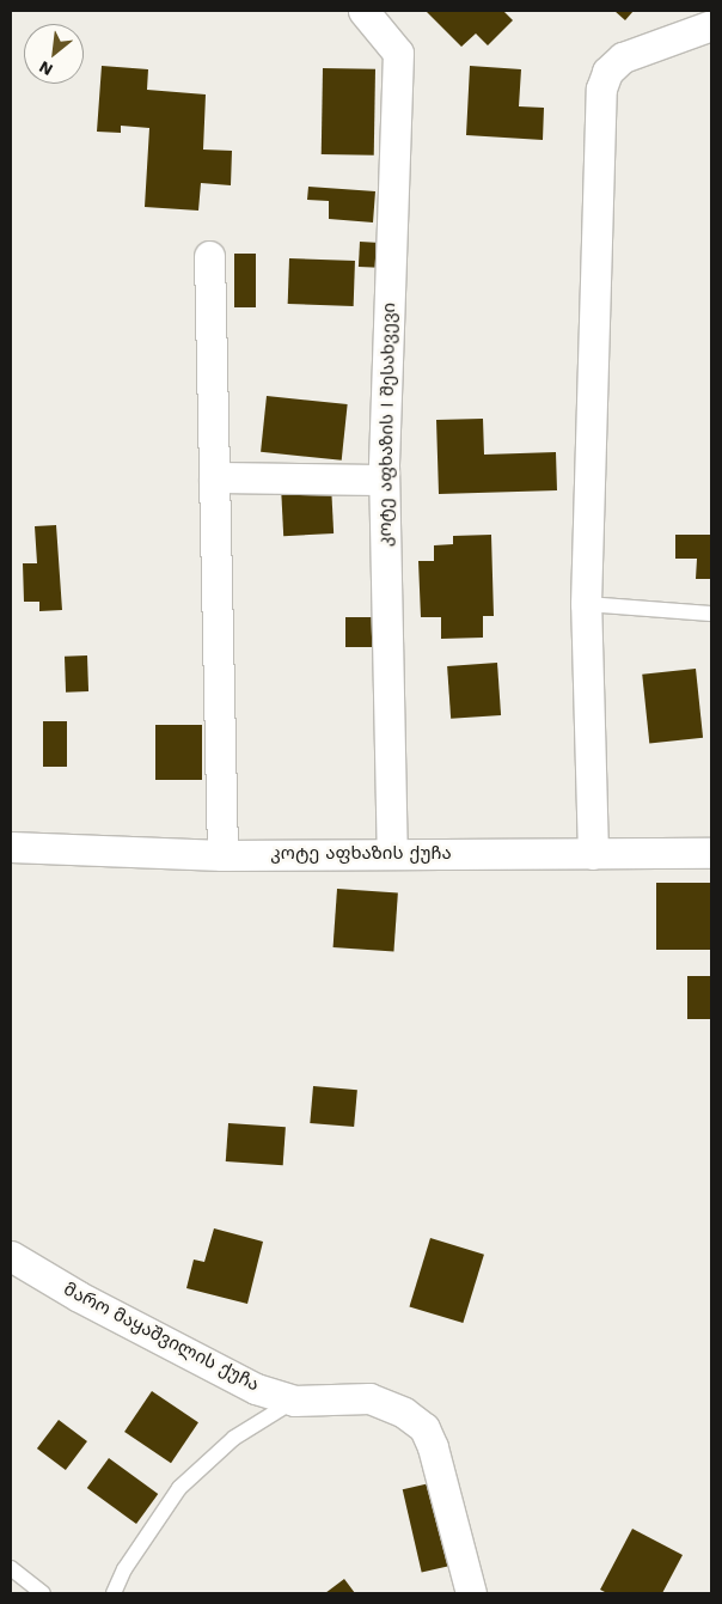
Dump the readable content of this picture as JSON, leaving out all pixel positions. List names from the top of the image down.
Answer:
{
  "streets": {
    "street": ["კოტე აფხაზის I შესახვევი", "კოტე აფხაზის ქუჩა", "მარო მაყაშვილის ქუჩა"]
  },
  "crossings": [
    ["კოტე აფხაზის I შესახვევი", "კოტე აფხაზის ქუჩა"]
  ],
  "north": "bottom left"
}
